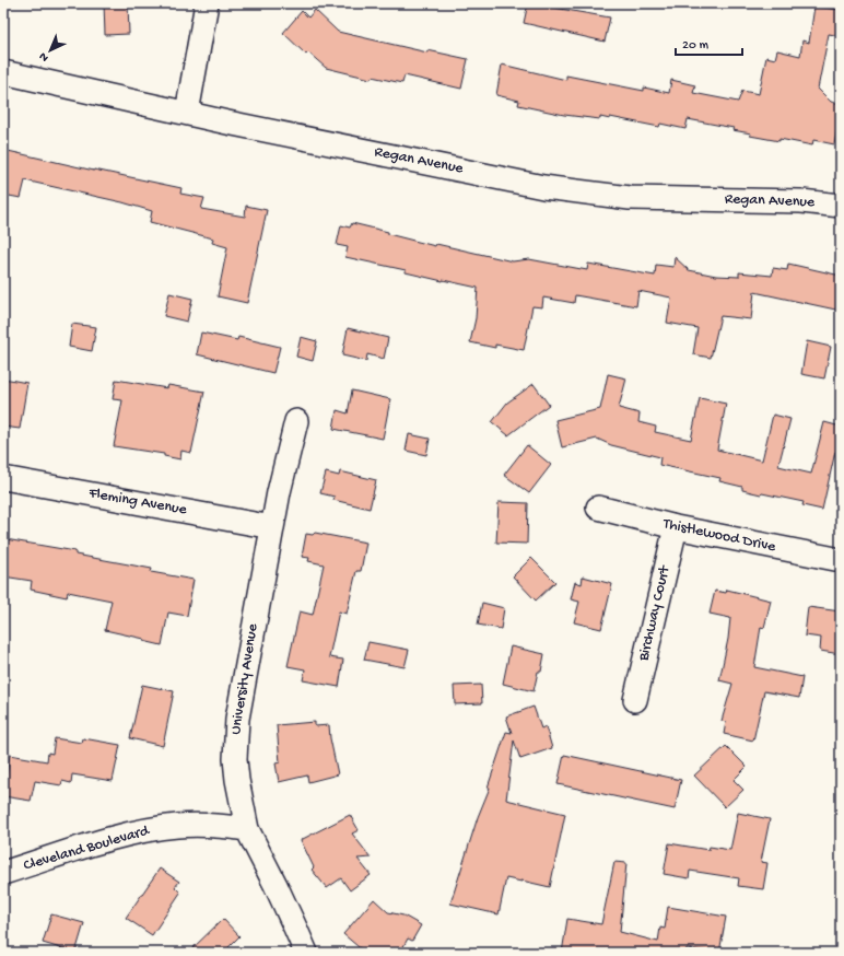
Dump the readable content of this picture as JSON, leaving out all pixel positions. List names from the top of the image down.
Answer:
{
  "streets": {
    "street": [
      "Regan Avenue",
      "Fleming Avenue",
      "Thistlewood Drive",
      "Birchway Court",
      "University Avenue",
      "Cleveland Boulevard"
    ]
  },
  "crossings": [
    ["Fleming Avenue", "University Avenue"],
    ["Thistlewood Drive", "Birchway Court"],
    ["University Avenue", "Cleveland Boulevard"]
  ],
  "scale_bar": "20 m",
  "north": "bottom left"
}
